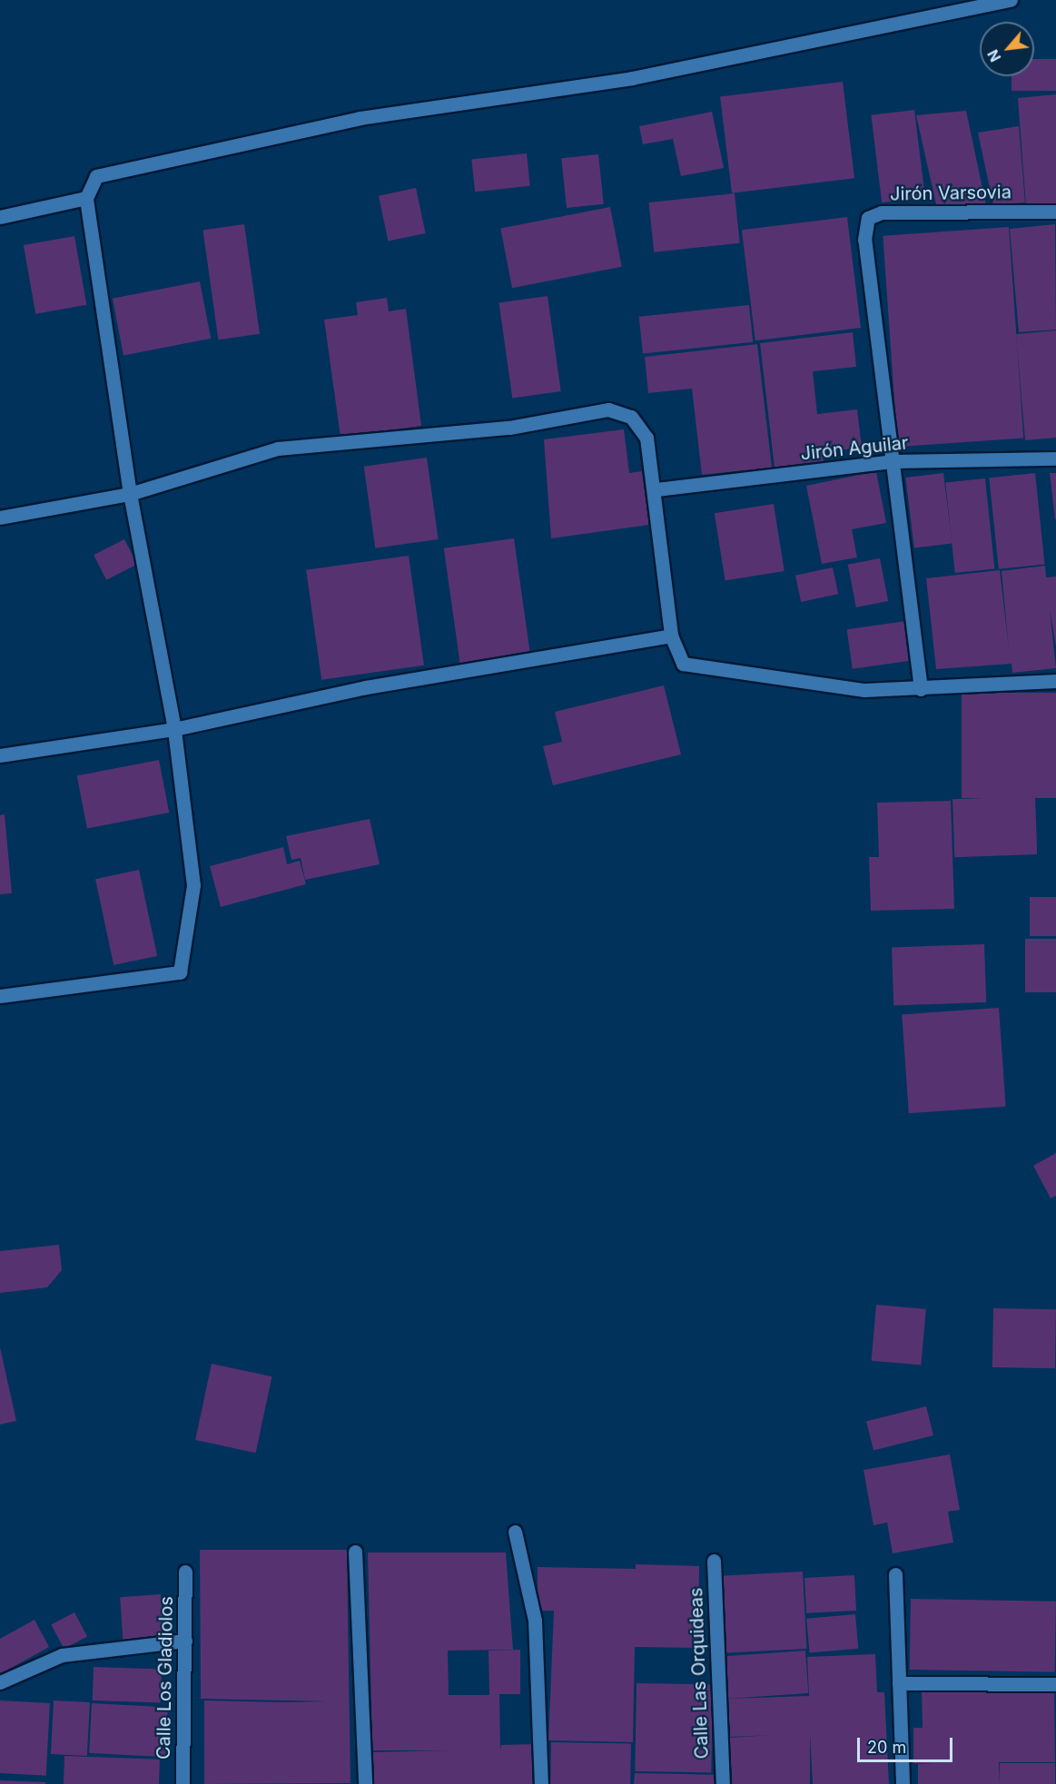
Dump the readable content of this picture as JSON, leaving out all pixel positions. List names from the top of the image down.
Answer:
{
  "streets": {
    "street": [
      "Jirón Varsovia",
      "Jirón Aguilar",
      "Calle Las Orquideas",
      "Calle Los Gladiolos"
    ]
  },
  "crossings": [
    ["Jirón Varsovia", "Jirón Aguilar"]
  ],
  "scale_bar": "20 m",
  "north": "bottom left"
}
